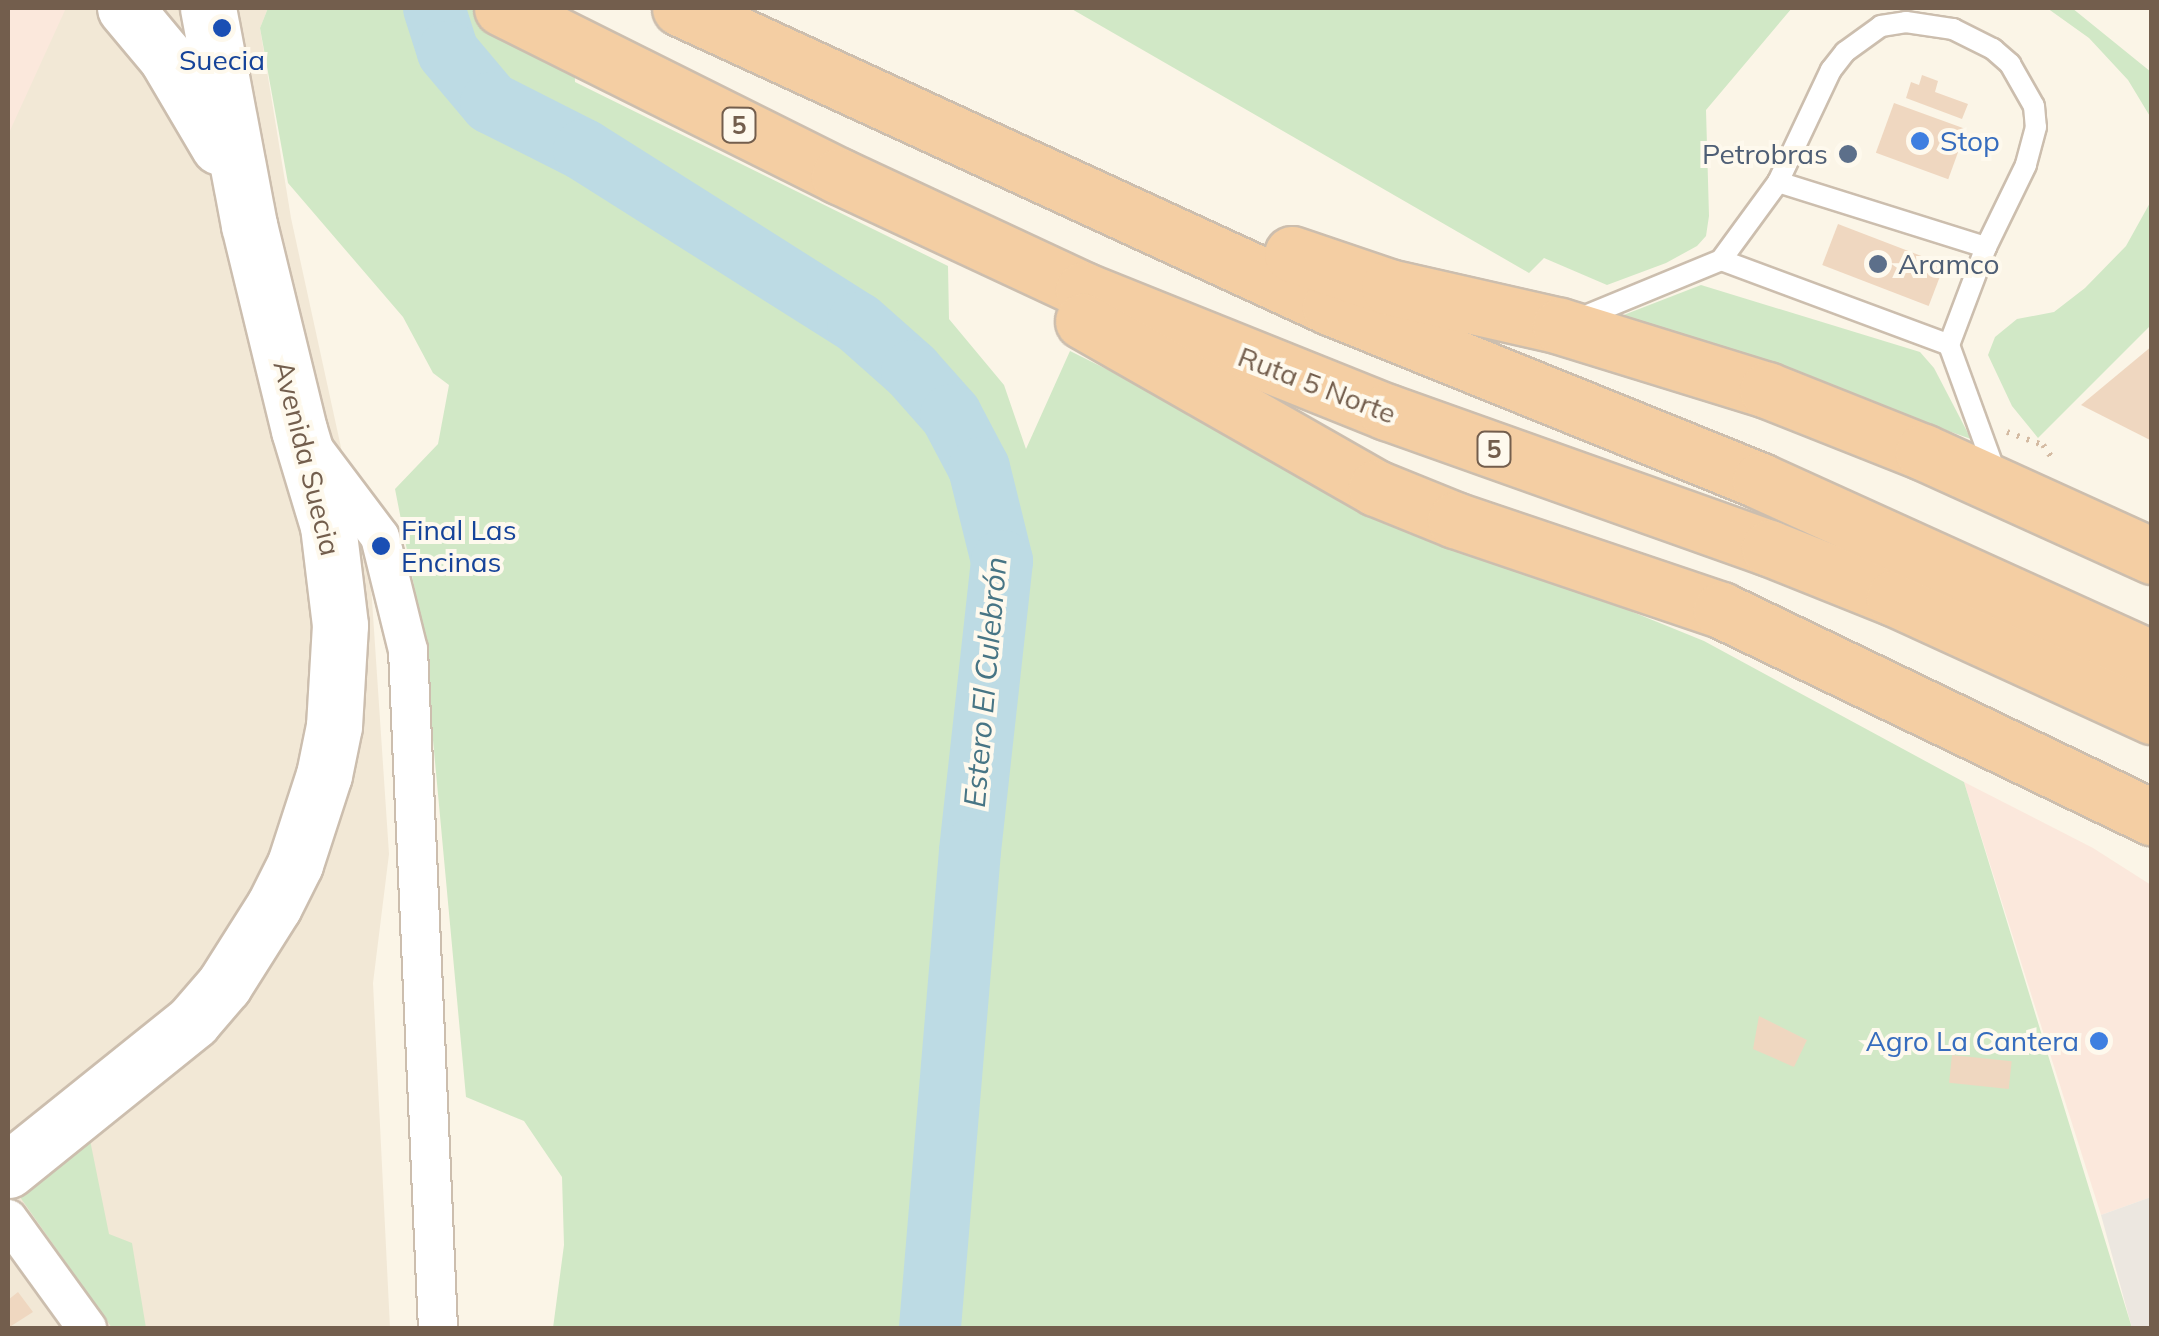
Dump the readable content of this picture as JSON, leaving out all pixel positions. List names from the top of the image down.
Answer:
{
  "streets": {
    "highway": ["5", "Ruta 5 Norte"],
    "main road": ["Avenida Suecia"]
  },
  "water": ["Estero El Culebrón"],
  "places": [
    "Suecia",
    "Stop",
    "Petrobras",
    "Aramco",
    "Final Las Encinas",
    "Agro La Cantera"
  ]
}
